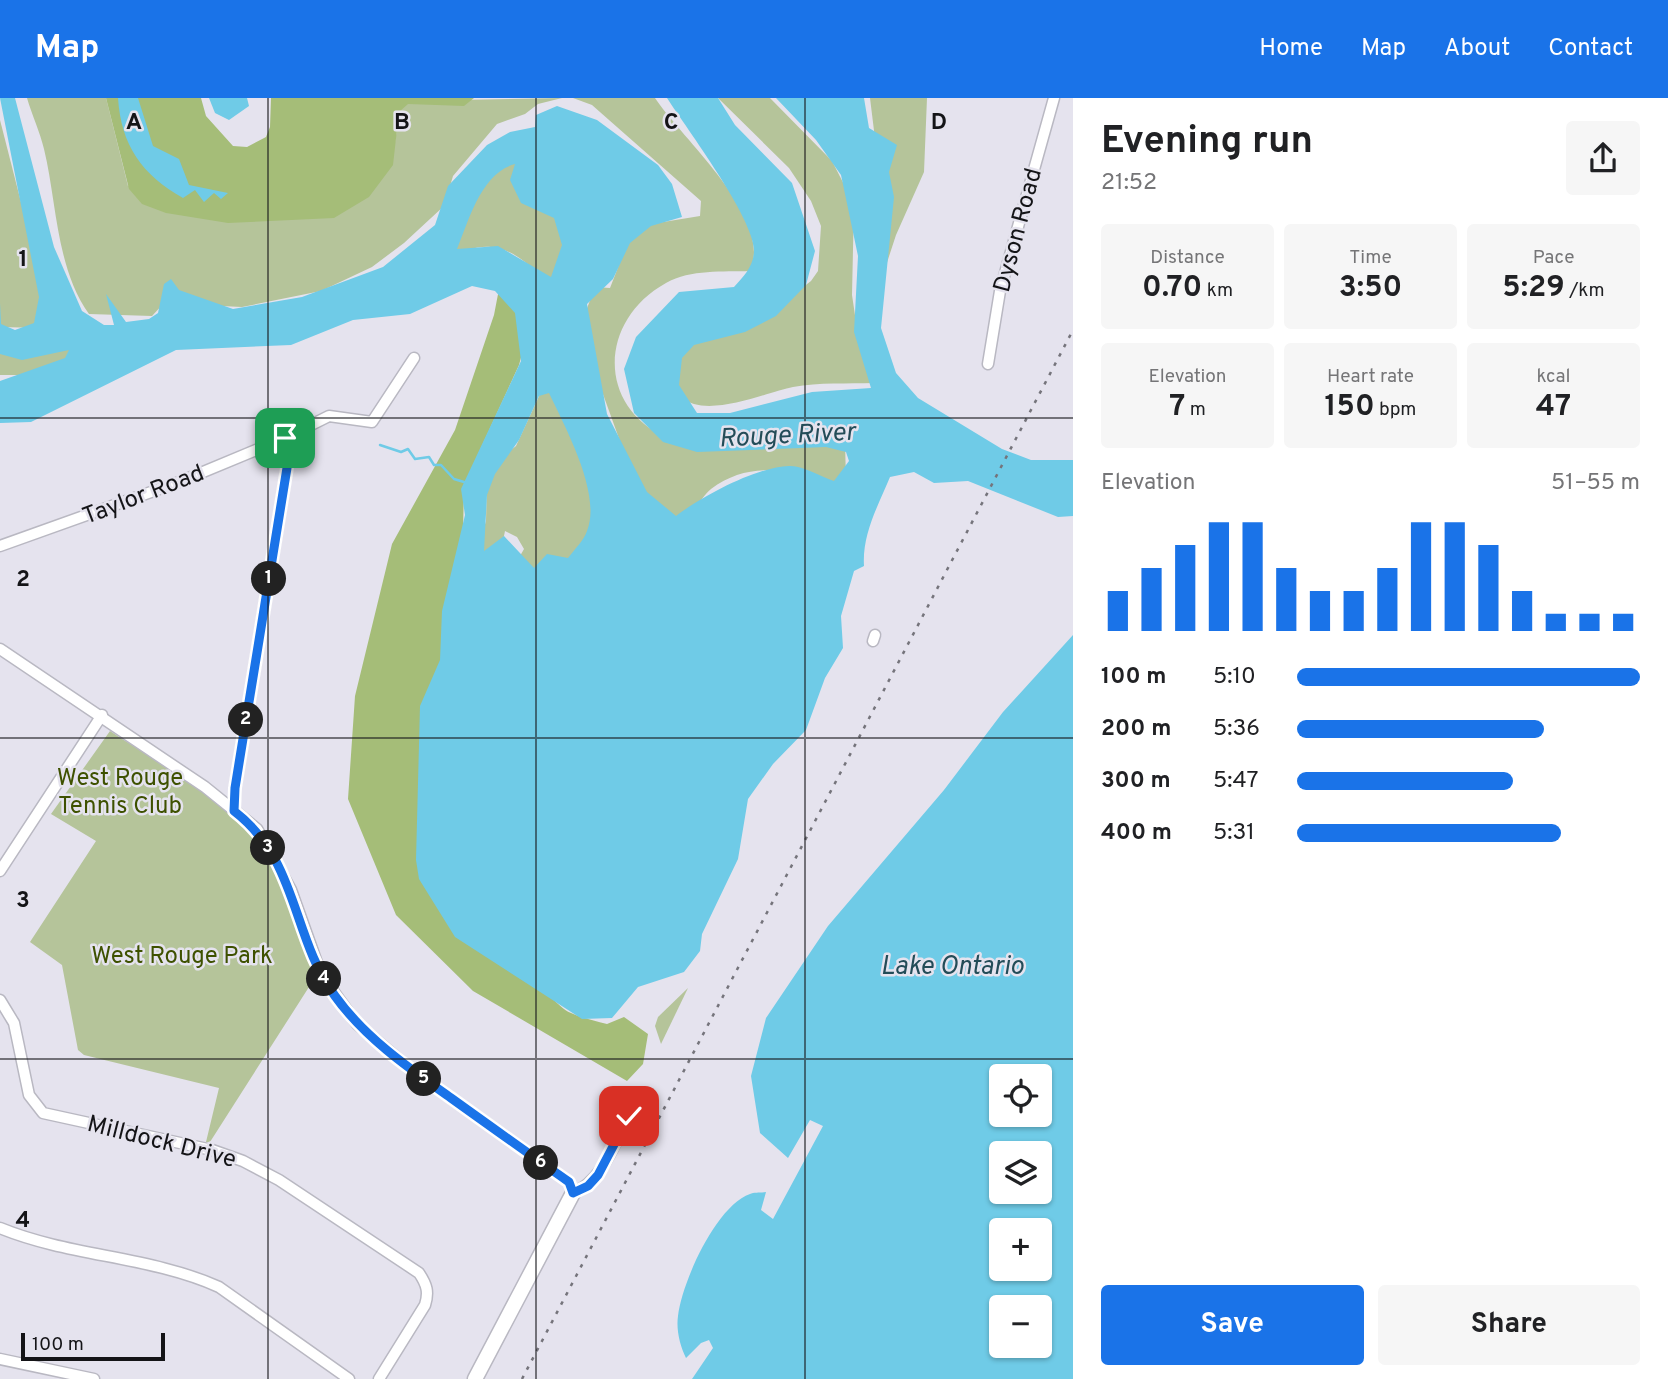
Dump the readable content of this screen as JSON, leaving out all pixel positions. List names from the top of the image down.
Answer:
{
  "streets": {
    "street": ["Dyson Road", "Taylor Road", "Milldock Drive"]
  },
  "water": ["Rouge River", "Lake Ontario"],
  "parks": ["West Rouge Tennis Club", "West Rouge Park"],
  "scale_bar": "100 m",
  "page": {
    "header": "Map",
    "nav": [
      "Home",
      "Map",
      "About",
      "Contact"
    ],
    "heading": ["Evening run", "21:52"],
    "stats": [
      ["Distance", "0.70 km"],
      ["Time", "3:50"],
      ["Pace", "5:29 /km"],
      ["Elevation", "7 m"],
      ["Heart rate", "150 bpm"],
      ["kcal", "47"]
    ],
    "chart": ["Elevation", "51–55 m"],
    "pins": [
      "1",
      "2",
      "3",
      "4",
      "5",
      "6"
    ],
    "list": [
      {
        "name": "100 m",
        "note": "5:10"
      },
      {
        "name": "200 m",
        "note": "5:36"
      },
      {
        "name": "300 m",
        "note": "5:47"
      },
      {
        "name": "400 m",
        "note": "5:31"
      }
    ],
    "map_buttons": ["+", "−"],
    "buttons": ["Save", "Share"],
    "scale": "100 m"
  },
  "grid": {
    "columns": [
      "A",
      "B",
      "C",
      "D"
    ],
    "rows": [
      "1",
      "2",
      "3",
      "4"
    ]
  }
}
